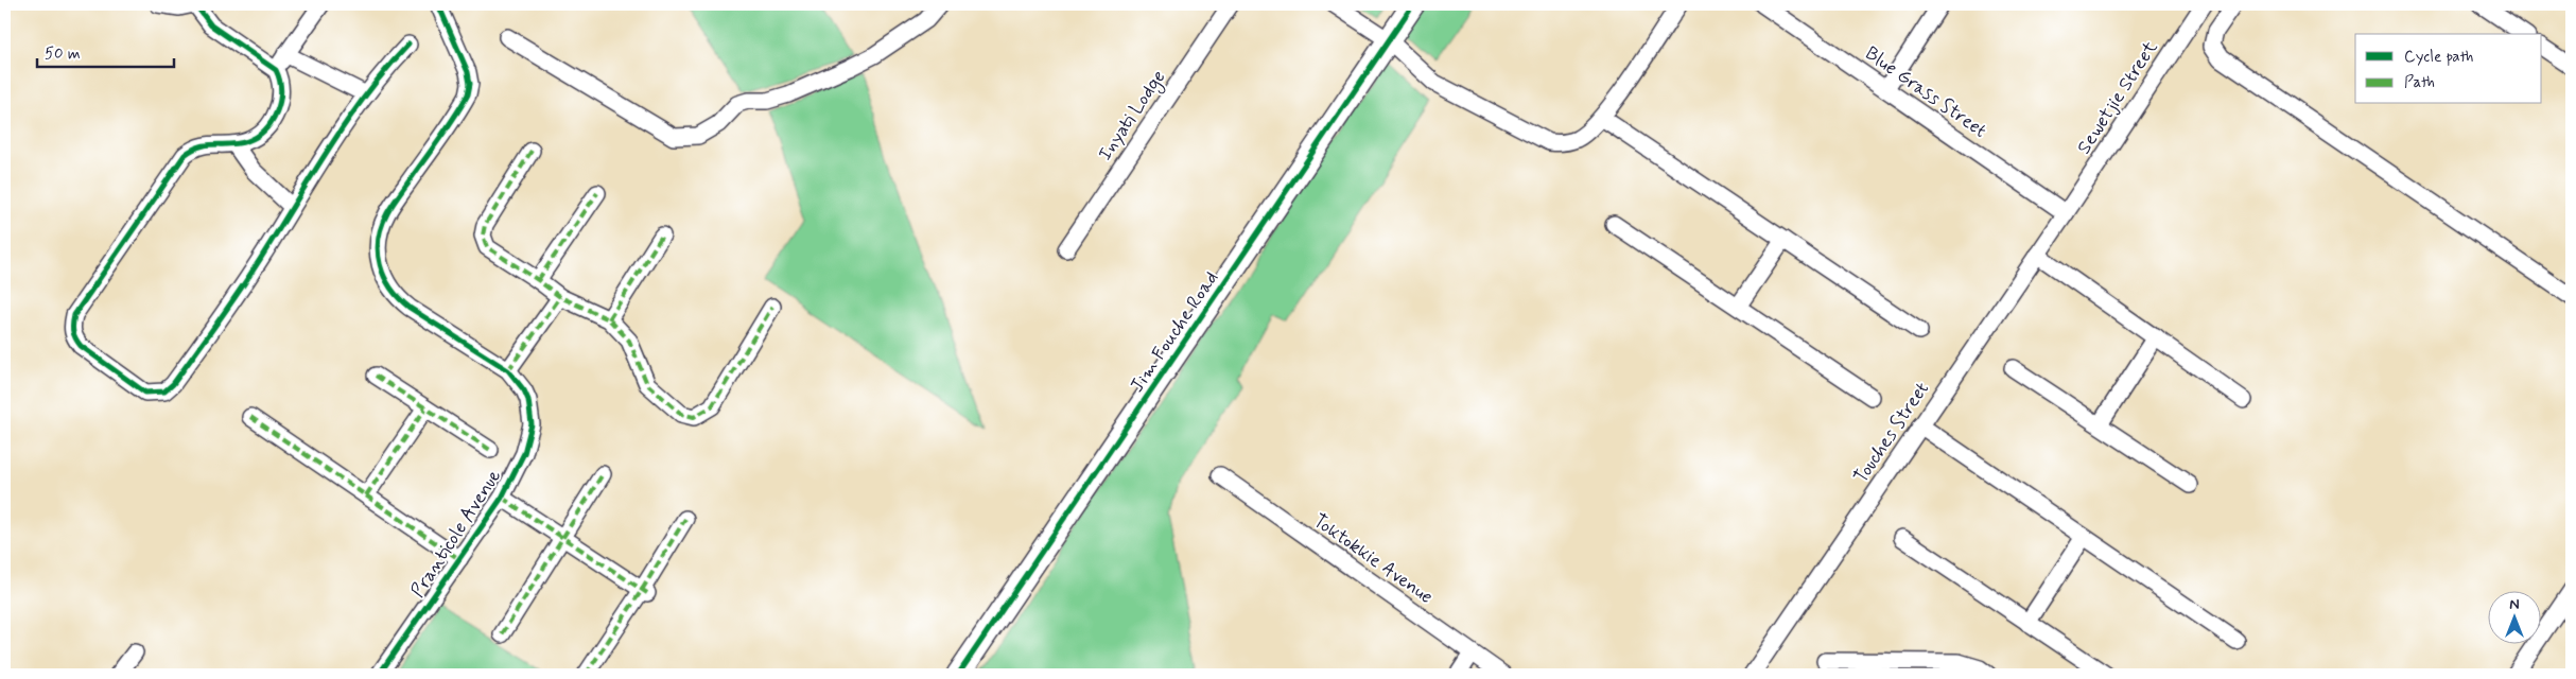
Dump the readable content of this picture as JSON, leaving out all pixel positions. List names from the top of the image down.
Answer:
{
  "streets": {
    "street": [
      "Blue Grass Street",
      "Sewetjie Street",
      "Inyati Lodge",
      "Jim Fouche Road",
      "Touches Street",
      "Pranticole Avenue",
      "Toktokkie Avenue"
    ]
  },
  "crossings": [
    ["Blue Grass Street", "Sewetjie Street"],
    ["Blue Grass Street", "Touches Street"],
    ["Sewetjie Street", "Touches Street"]
  ],
  "legend": ["Cycle path", "Path"],
  "scale_bar": "50 m",
  "north": "top"
}
